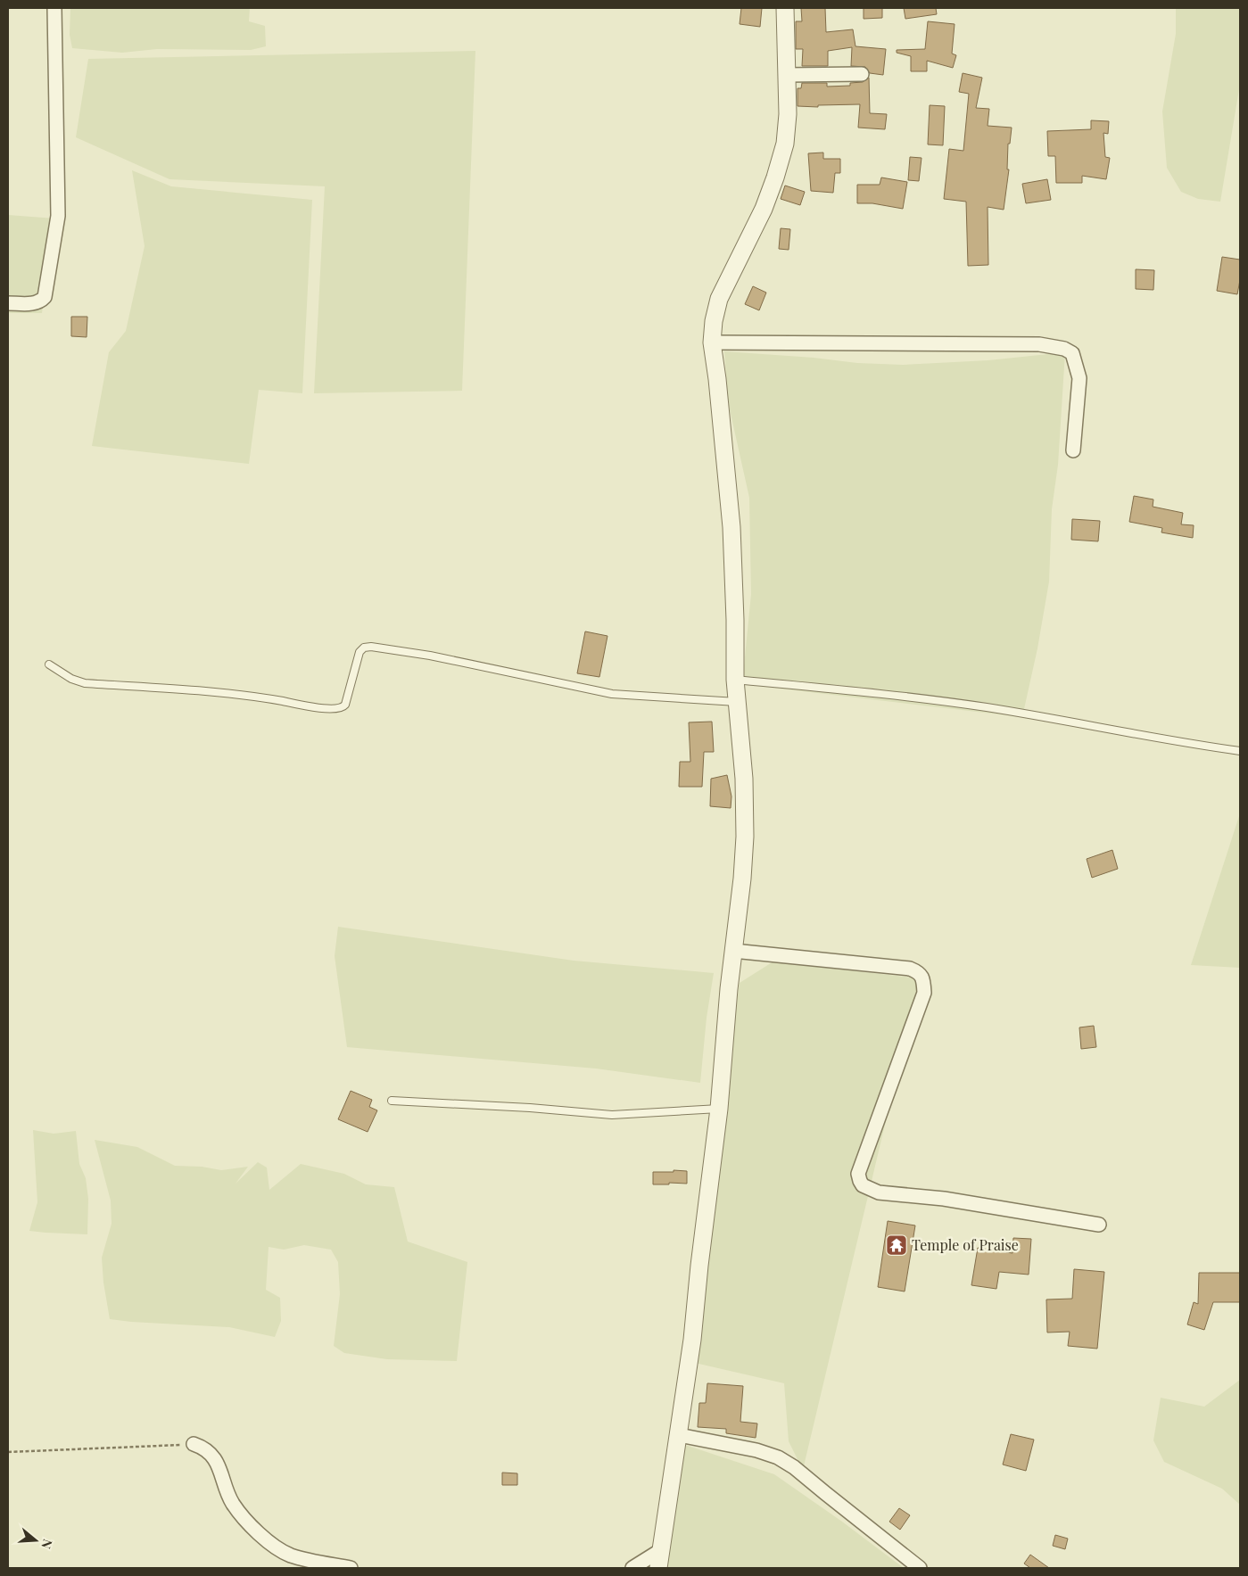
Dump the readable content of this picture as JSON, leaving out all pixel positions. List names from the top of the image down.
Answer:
{
  "places": {
    "temple": ["Temple of Praise"]
  },
  "north": "right"
}
